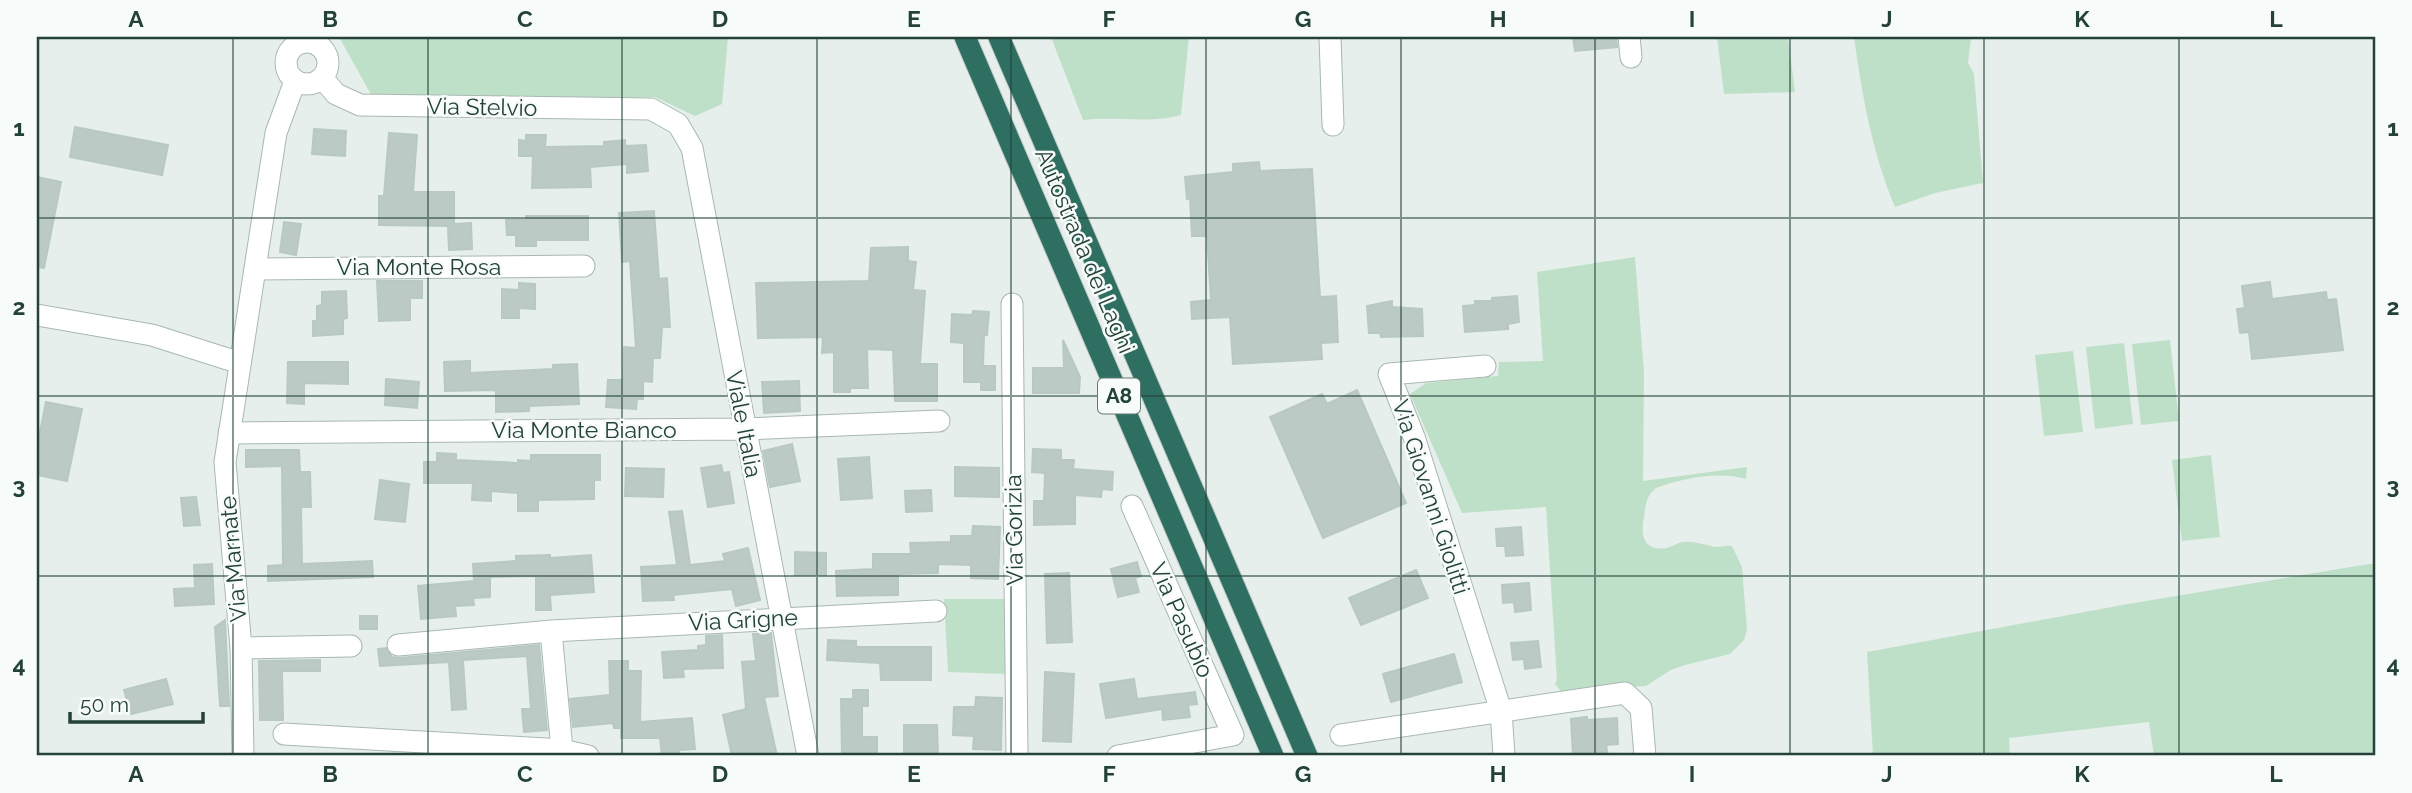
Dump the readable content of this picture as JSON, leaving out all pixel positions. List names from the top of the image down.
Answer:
{
  "streets": {
    "highway": ["Autostrada dei Laghi", "A8"],
    "street": [
      "Via Stelvio",
      "Via Monte Rosa",
      "Viale Italia",
      "Via Monte Bianco",
      "Via Giovanni Giolitti",
      "Via Gorizia",
      "Via Marnate",
      "Via Grigne",
      "Via Pasubio"
    ]
  },
  "crossings": [
    ["Via Stelvio", "Viale Italia"],
    ["Via Stelvio", "Via Marnate"],
    ["Via Monte Rosa", "Via Marnate"],
    ["Viale Italia", "Via Monte Bianco"],
    ["Viale Italia", "Via Grigne"],
    ["Via Monte Bianco", "Via Marnate"]
  ],
  "scale_bar": "50 m",
  "grid": {
    "columns": [
      "A",
      "B",
      "C",
      "D",
      "E",
      "F",
      "G",
      "H",
      "I",
      "J",
      "K",
      "L"
    ],
    "rows": [
      "1",
      "2",
      "3",
      "4"
    ]
  }
}
